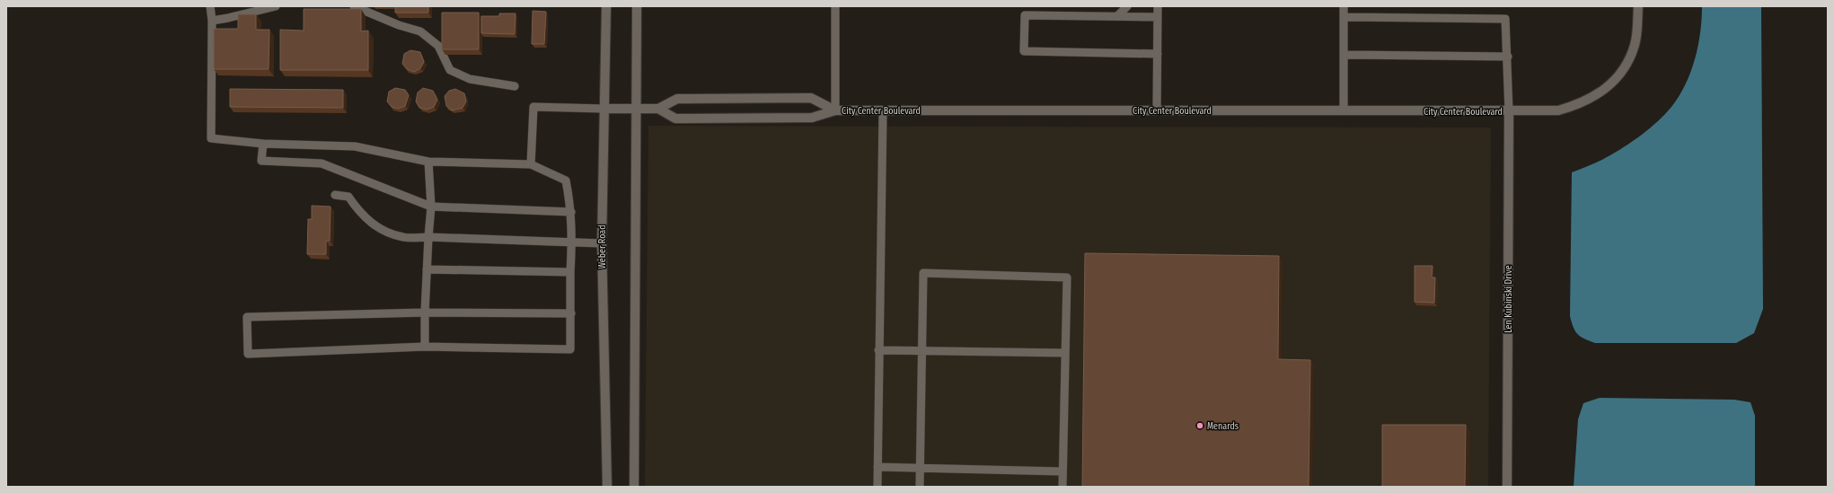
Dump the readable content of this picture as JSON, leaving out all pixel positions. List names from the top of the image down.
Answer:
{
  "streets": {
    "street": ["City Center Boulevard", "Weber Road", "Len Kubinski Drive"]
  },
  "crossings": [
    ["City Center Boulevard", "Len Kubinski Drive"]
  ],
  "places": ["Menards"]
}
